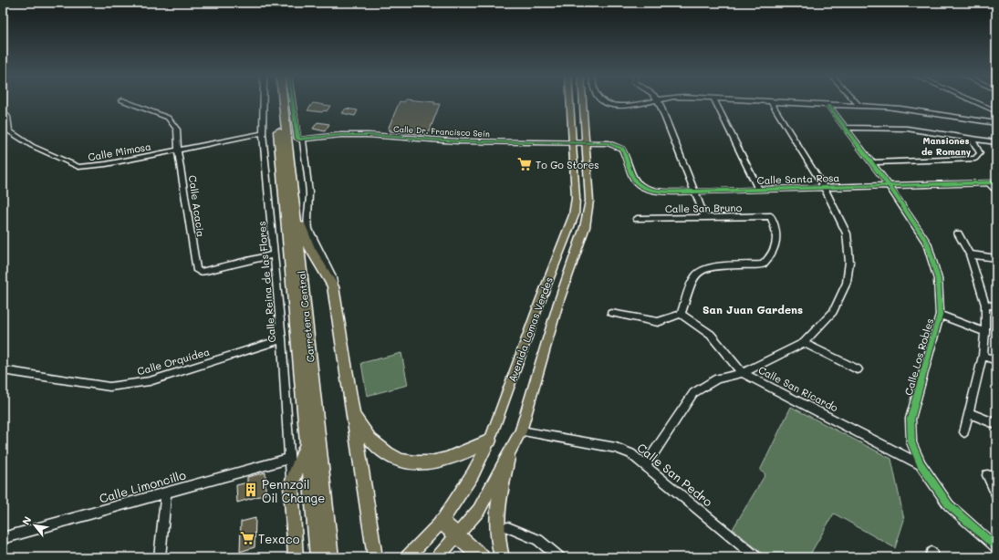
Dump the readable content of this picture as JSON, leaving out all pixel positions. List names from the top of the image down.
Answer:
{
  "streets": {
    "highway": ["Carretera Central"],
    "main road": ["Avenida Lomas Verdes"],
    "street": [
      "Calle Dr. Francisco Seín",
      "Calle Mimosa",
      "Calle Santa Rosa",
      "Calle Acacia",
      "Calle San Bruno",
      "Calle Reina de las Flores",
      "Calle Los Robles",
      "Calle Orquídea",
      "Calle San Ricardo",
      "Calle San Pedro",
      "Calle Limoncillo"
    ]
  },
  "crossings": [
    ["Calle Dr. Francisco Seín", "Calle Santa Rosa"],
    ["Calle Dr. Francisco Seín", "Avenida Lomas Verdes"],
    ["Calle Mimosa", "Calle Acacia"],
    ["Calle Mimosa", "Calle Reina de las Flores"],
    ["Calle Santa Rosa", "Avenida Lomas Verdes"],
    ["Calle Santa Rosa", "Calle Los Robles"],
    ["Calle Acacia", "Calle Reina de las Flores"],
    ["Calle San Bruno", "Calle San Ricardo"],
    ["Calle Reina de las Flores", "Calle Orquídea"],
    ["Calle Reina de las Flores", "Calle Limoncillo"],
    ["Avenida Lomas Verdes", "Calle San Pedro"],
    ["Calle Los Robles", "Calle San Ricardo"]
  ],
  "districts": ["Mansiones de Romany", "San Juan Gardens"],
  "places": {
    "supermarket": ["To Go Stores", "Texaco"],
    "building": ["Pennzoil Oil Change"]
  },
  "north": "top left"
}
